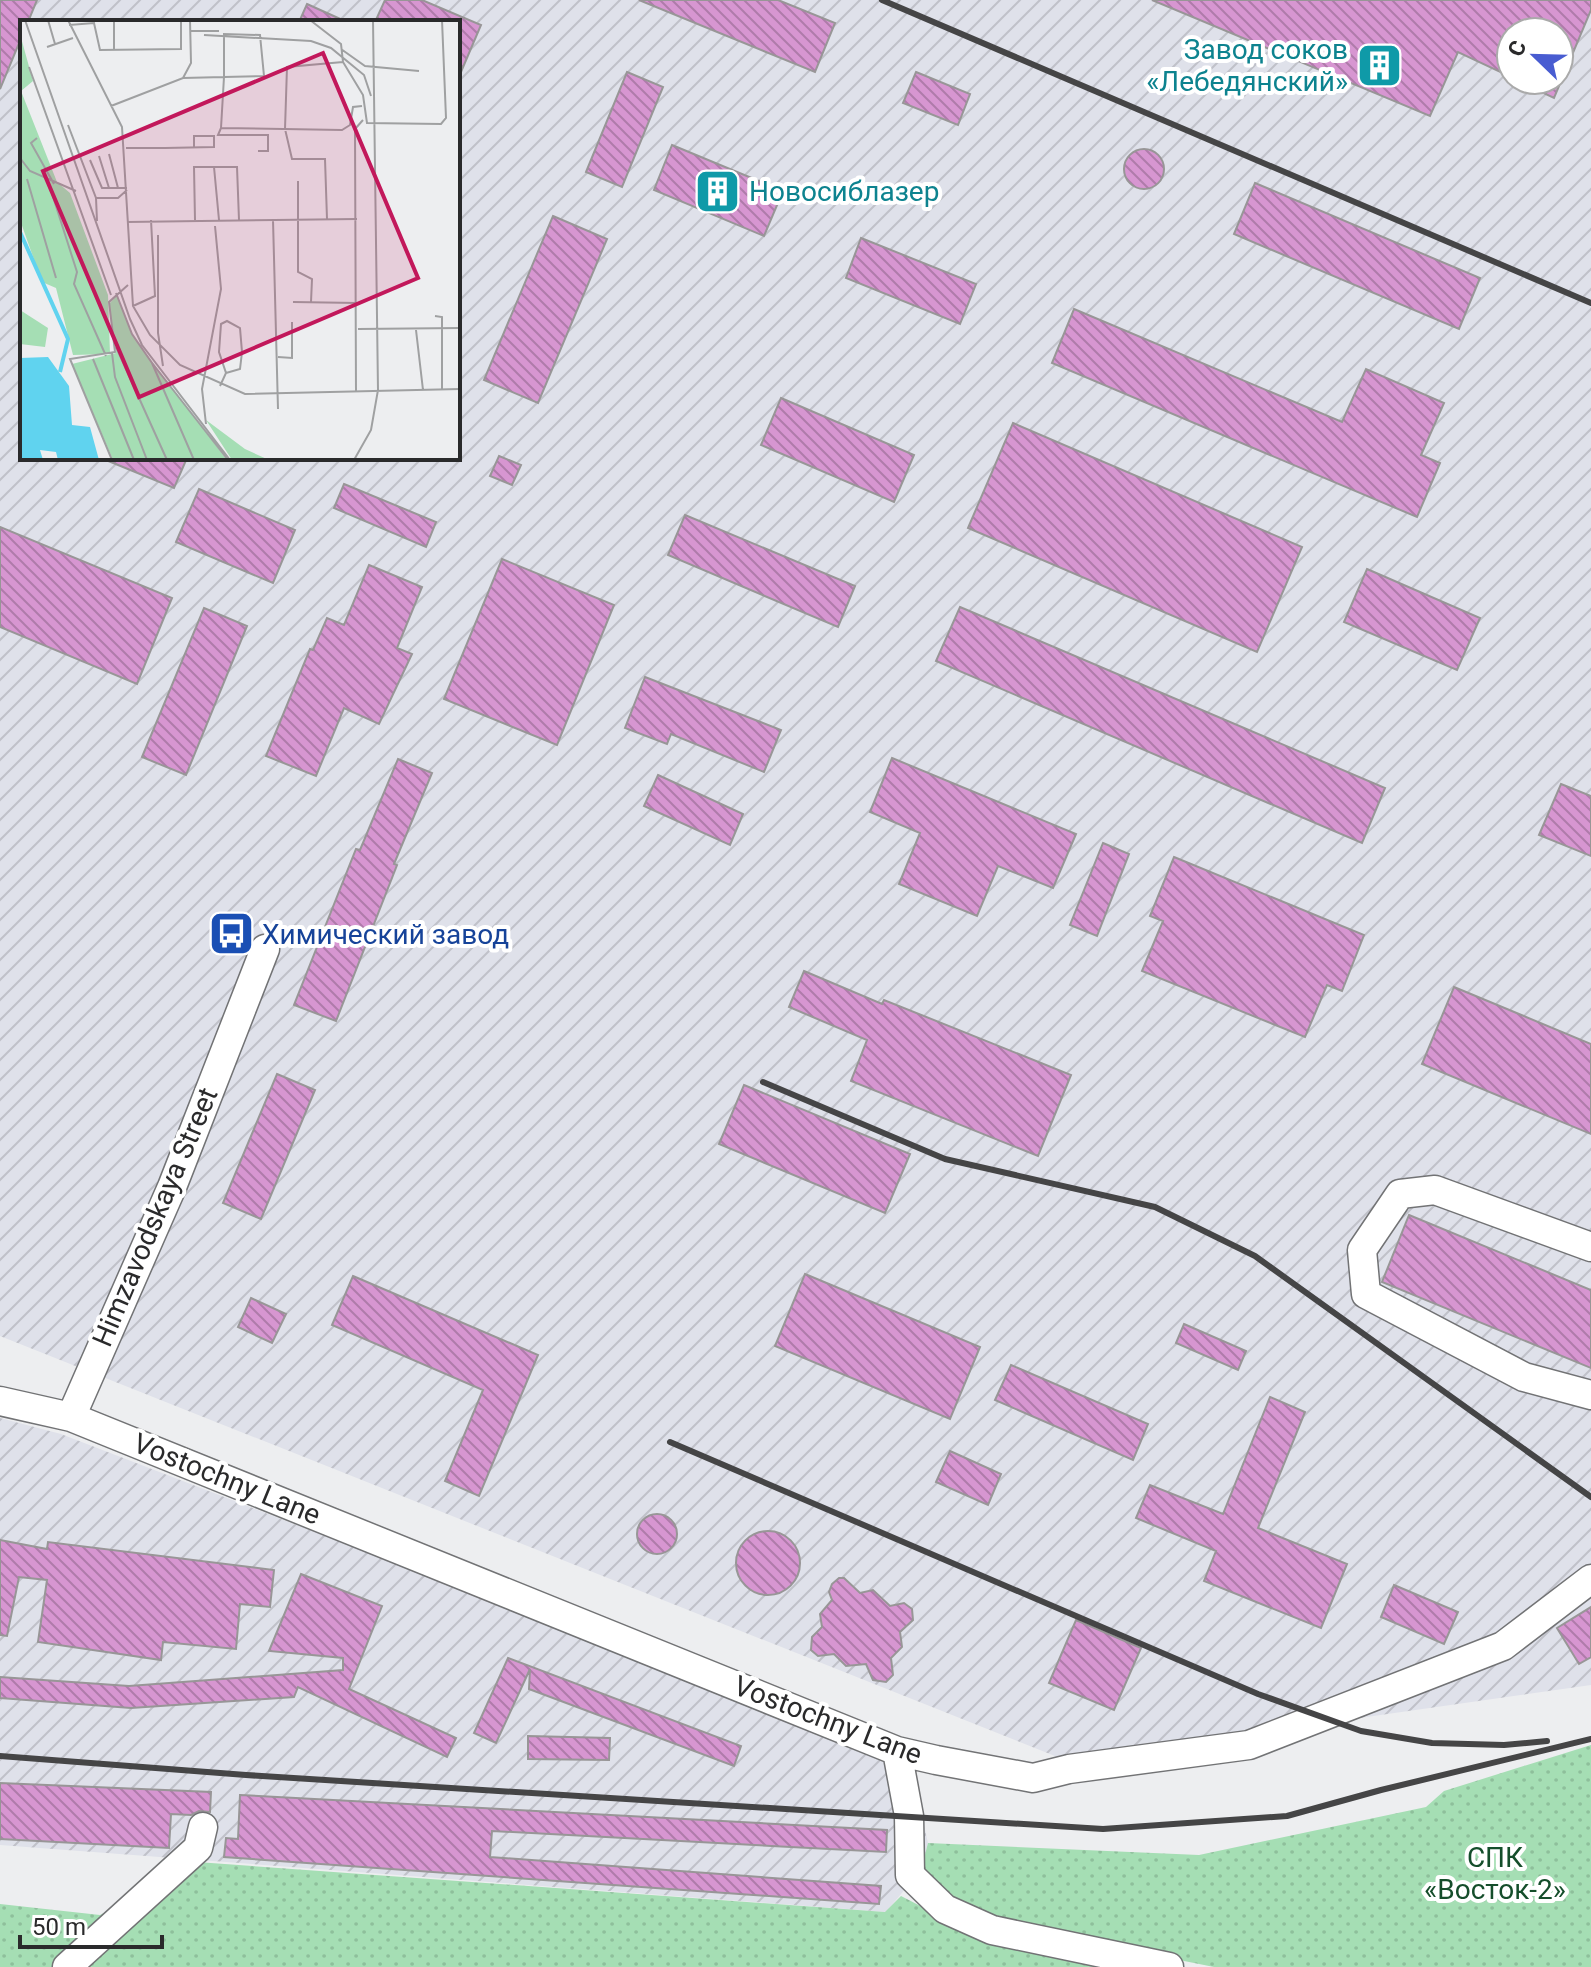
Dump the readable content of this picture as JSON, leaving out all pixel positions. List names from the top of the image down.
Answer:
{
  "streets": {
    "street": ["Himzavodskaya Street", "Vostochny Lane"]
  },
  "crossings": [
    ["Himzavodskaya Street", "Vostochny Lane"]
  ],
  "parks": ["СПК «Восток-2»"],
  "places": {
    "building": ["Завод соков «Лебедянский»", "Новосиблазер"],
    "bus stop": ["Химический завод"]
  },
  "scale_bar": "50 m",
  "north": "top left"
}
